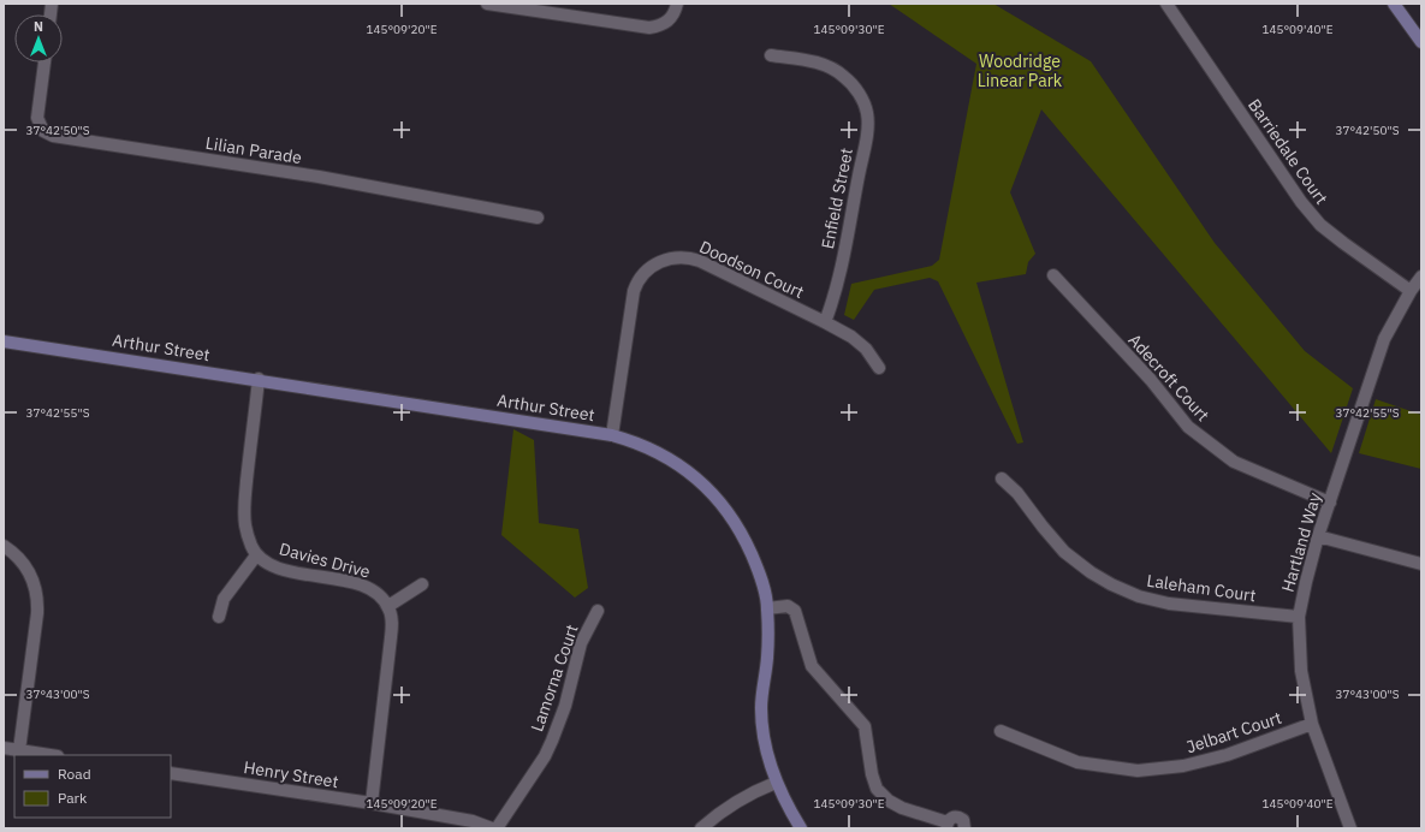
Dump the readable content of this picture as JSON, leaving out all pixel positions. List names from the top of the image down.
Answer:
{
  "streets": {
    "street": [
      "Lilian Parade",
      "Barriedale Court",
      "Enfield Street",
      "Doodson Court",
      "Arthur Street",
      "Adecroft Court",
      "Hartland Way",
      "Davies Drive",
      "Laleham Court",
      "Lamorna Court",
      "Jelbart Court",
      "Henry Street"
    ]
  },
  "crossings": [
    ["Barriedale Court", "Hartland Way"],
    ["Enfield Street", "Doodson Court"],
    ["Doodson Court", "Arthur Street"],
    ["Arthur Street", "Davies Drive"],
    ["Adecroft Court", "Hartland Way"],
    ["Hartland Way", "Laleham Court"],
    ["Hartland Way", "Jelbart Court"]
  ],
  "parks": ["Woodridge Linear Park"],
  "legend": ["Road", "Park"],
  "north": "top",
  "coordinates": [
    "145°09'20\"E",
    "145°09'30\"E",
    "145°09'40\"E",
    "37°42'50\"S",
    "37°42'55\"S",
    "37°43'00\"S"
  ]
}
